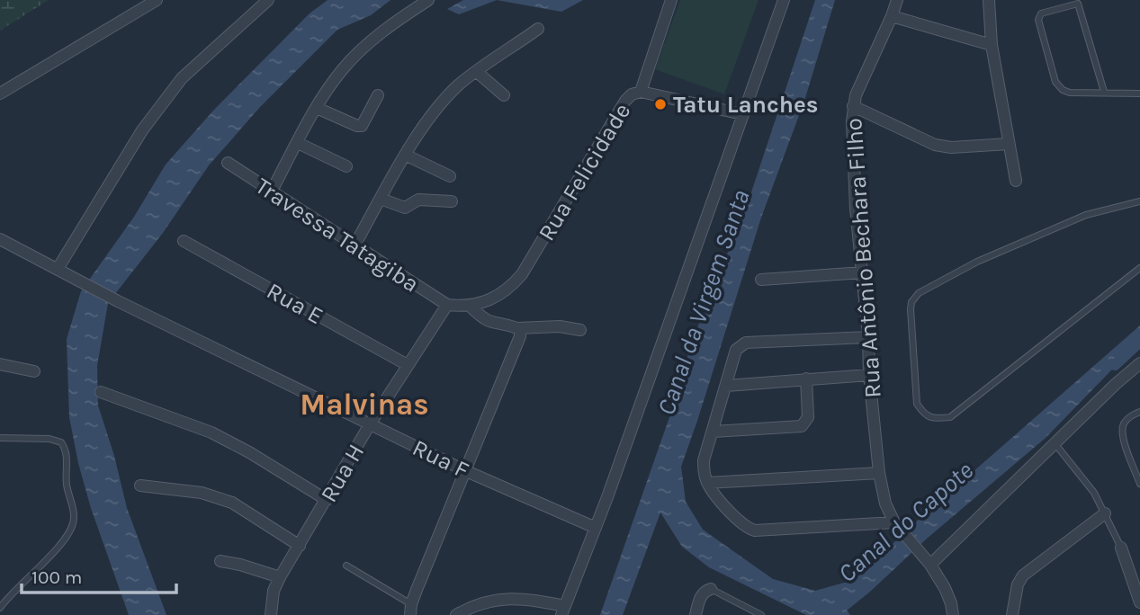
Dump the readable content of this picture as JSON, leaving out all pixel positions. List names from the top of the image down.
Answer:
{
  "streets": {
    "street": [
      "Rua Felicidade",
      "Travessa Tatagiba",
      "Rua Antônio Bechara Filho",
      "Rua E",
      "Rua F",
      "Rua H"
    ]
  },
  "crossings": [
    ["Rua Felicidade", "Travessa Tatagiba"],
    ["Rua Felicidade", "Rua H"],
    ["Travessa Tatagiba", "Rua H"],
    ["Rua E", "Rua H"],
    ["Rua F", "Rua H"]
  ],
  "districts": ["Malvinas"],
  "water": ["Canal da Virgem Santa", "Canal do Capote"],
  "places": ["Tatu Lanches"],
  "scale_bar": "100 m"
}
